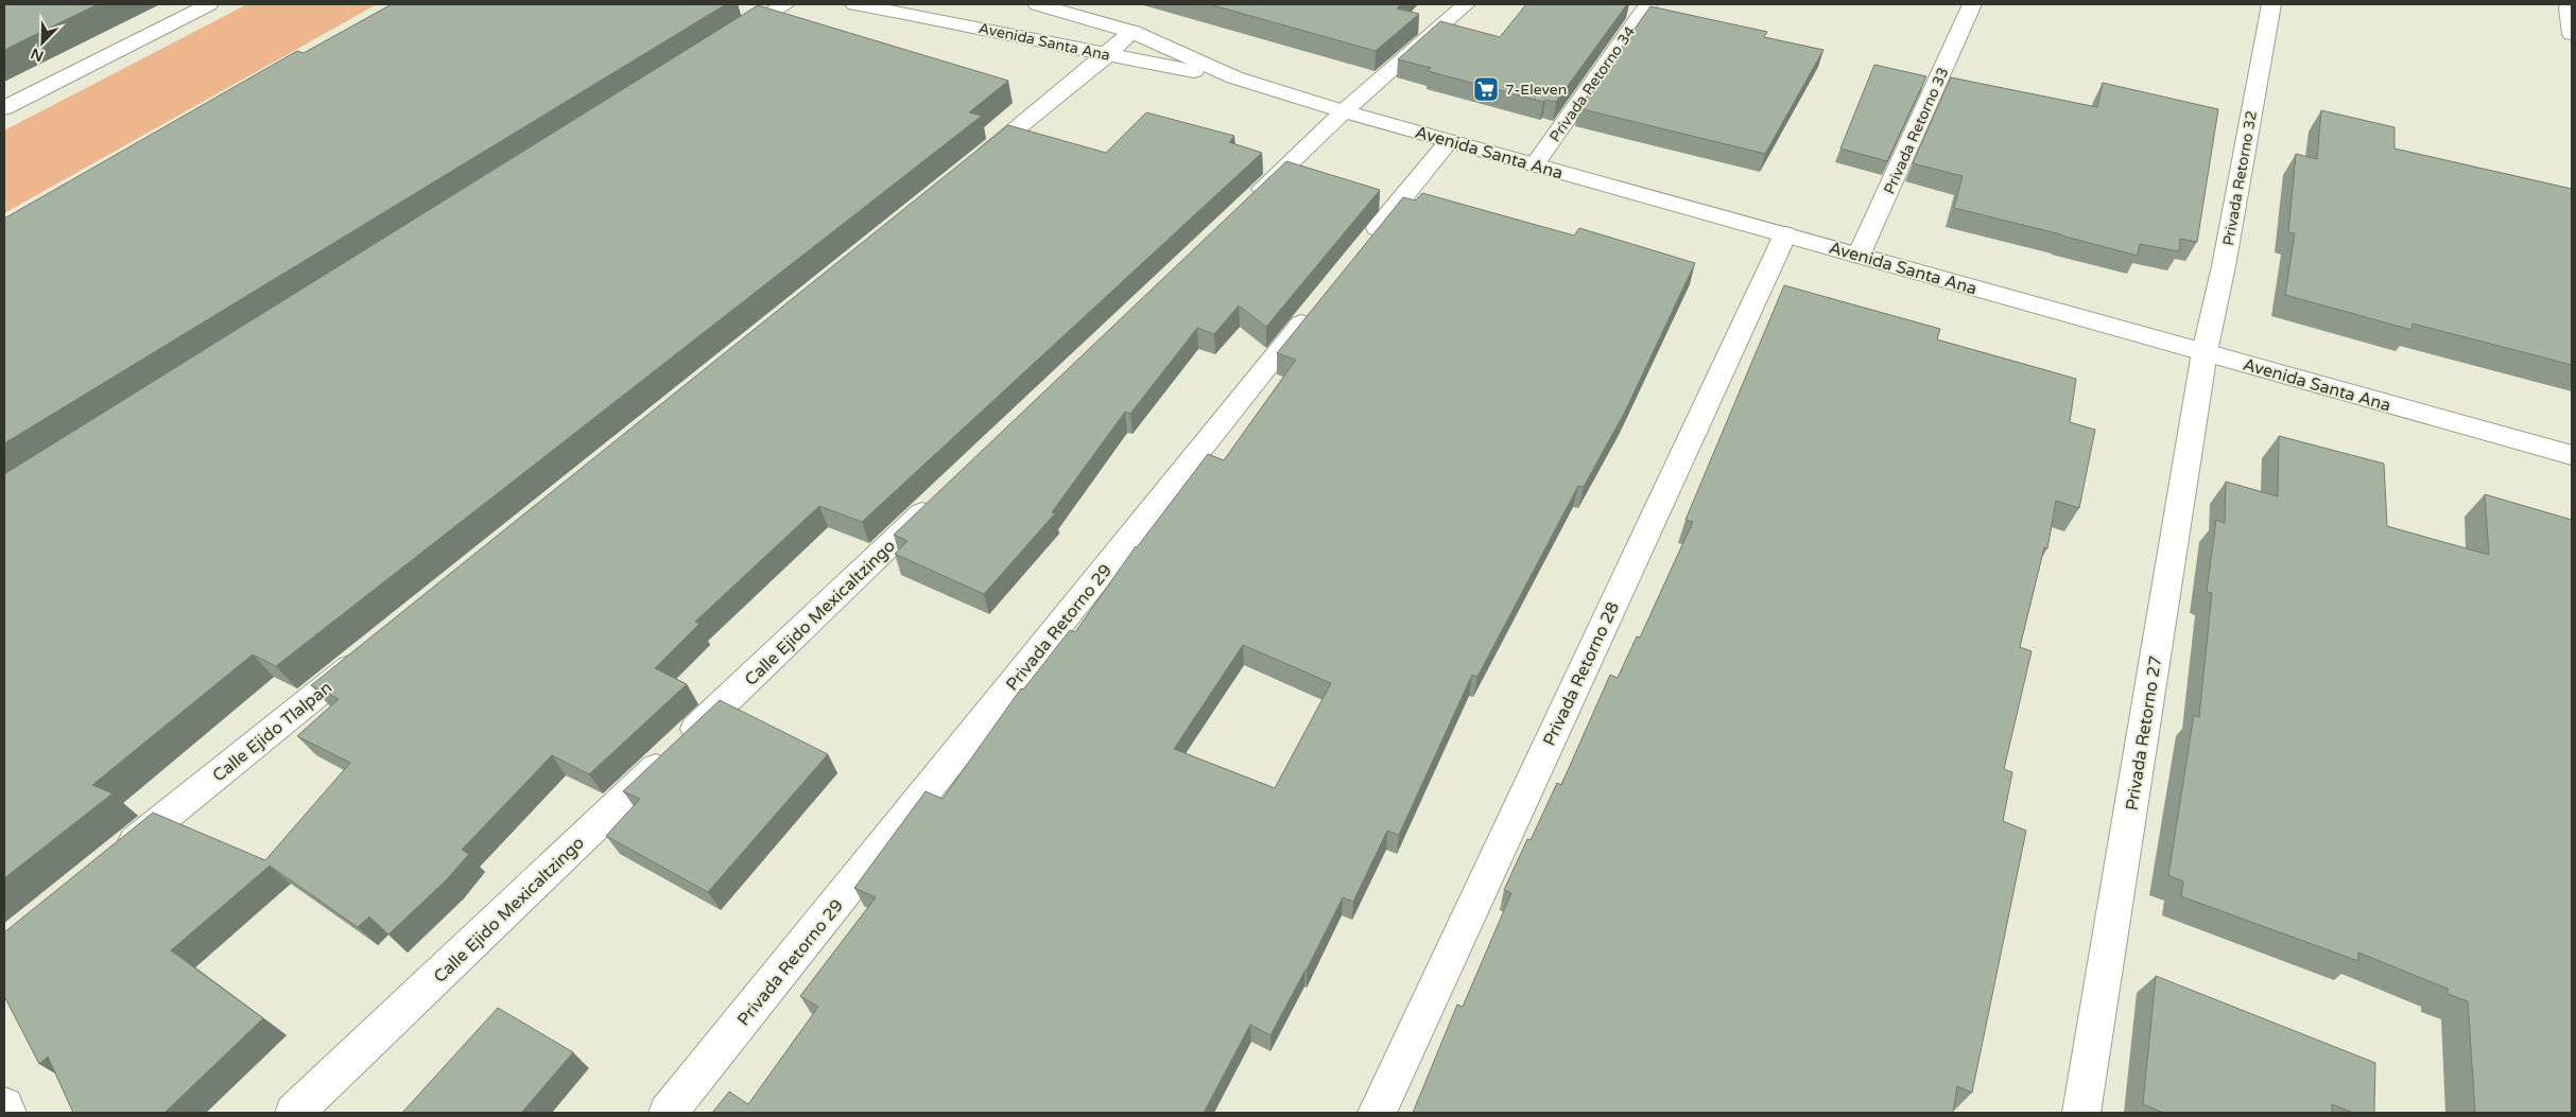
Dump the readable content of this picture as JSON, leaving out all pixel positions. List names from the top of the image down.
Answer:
{
  "streets": {
    "street": [
      "Avenida Santa Ana",
      "Privada Retorno 34",
      "Privada Retorno 33",
      "Privada Retorno 32",
      "Calle Ejido Mexicaltzingo",
      "Privada Retorno 29",
      "Privada Retorno 28",
      "Calle Ejido Tlalpan",
      "Privada Retorno 27"
    ]
  },
  "crossings": [
    ["Avenida Santa Ana", "Privada Retorno 34"],
    ["Avenida Santa Ana", "Privada Retorno 33"],
    ["Avenida Santa Ana", "Privada Retorno 32"],
    ["Avenida Santa Ana", "Privada Retorno 28"],
    ["Avenida Santa Ana", "Privada Retorno 27"],
    ["Privada Retorno 32", "Privada Retorno 27"]
  ],
  "places": {
    "supermarket": ["7-Eleven"]
  },
  "north": "bottom left"
}
